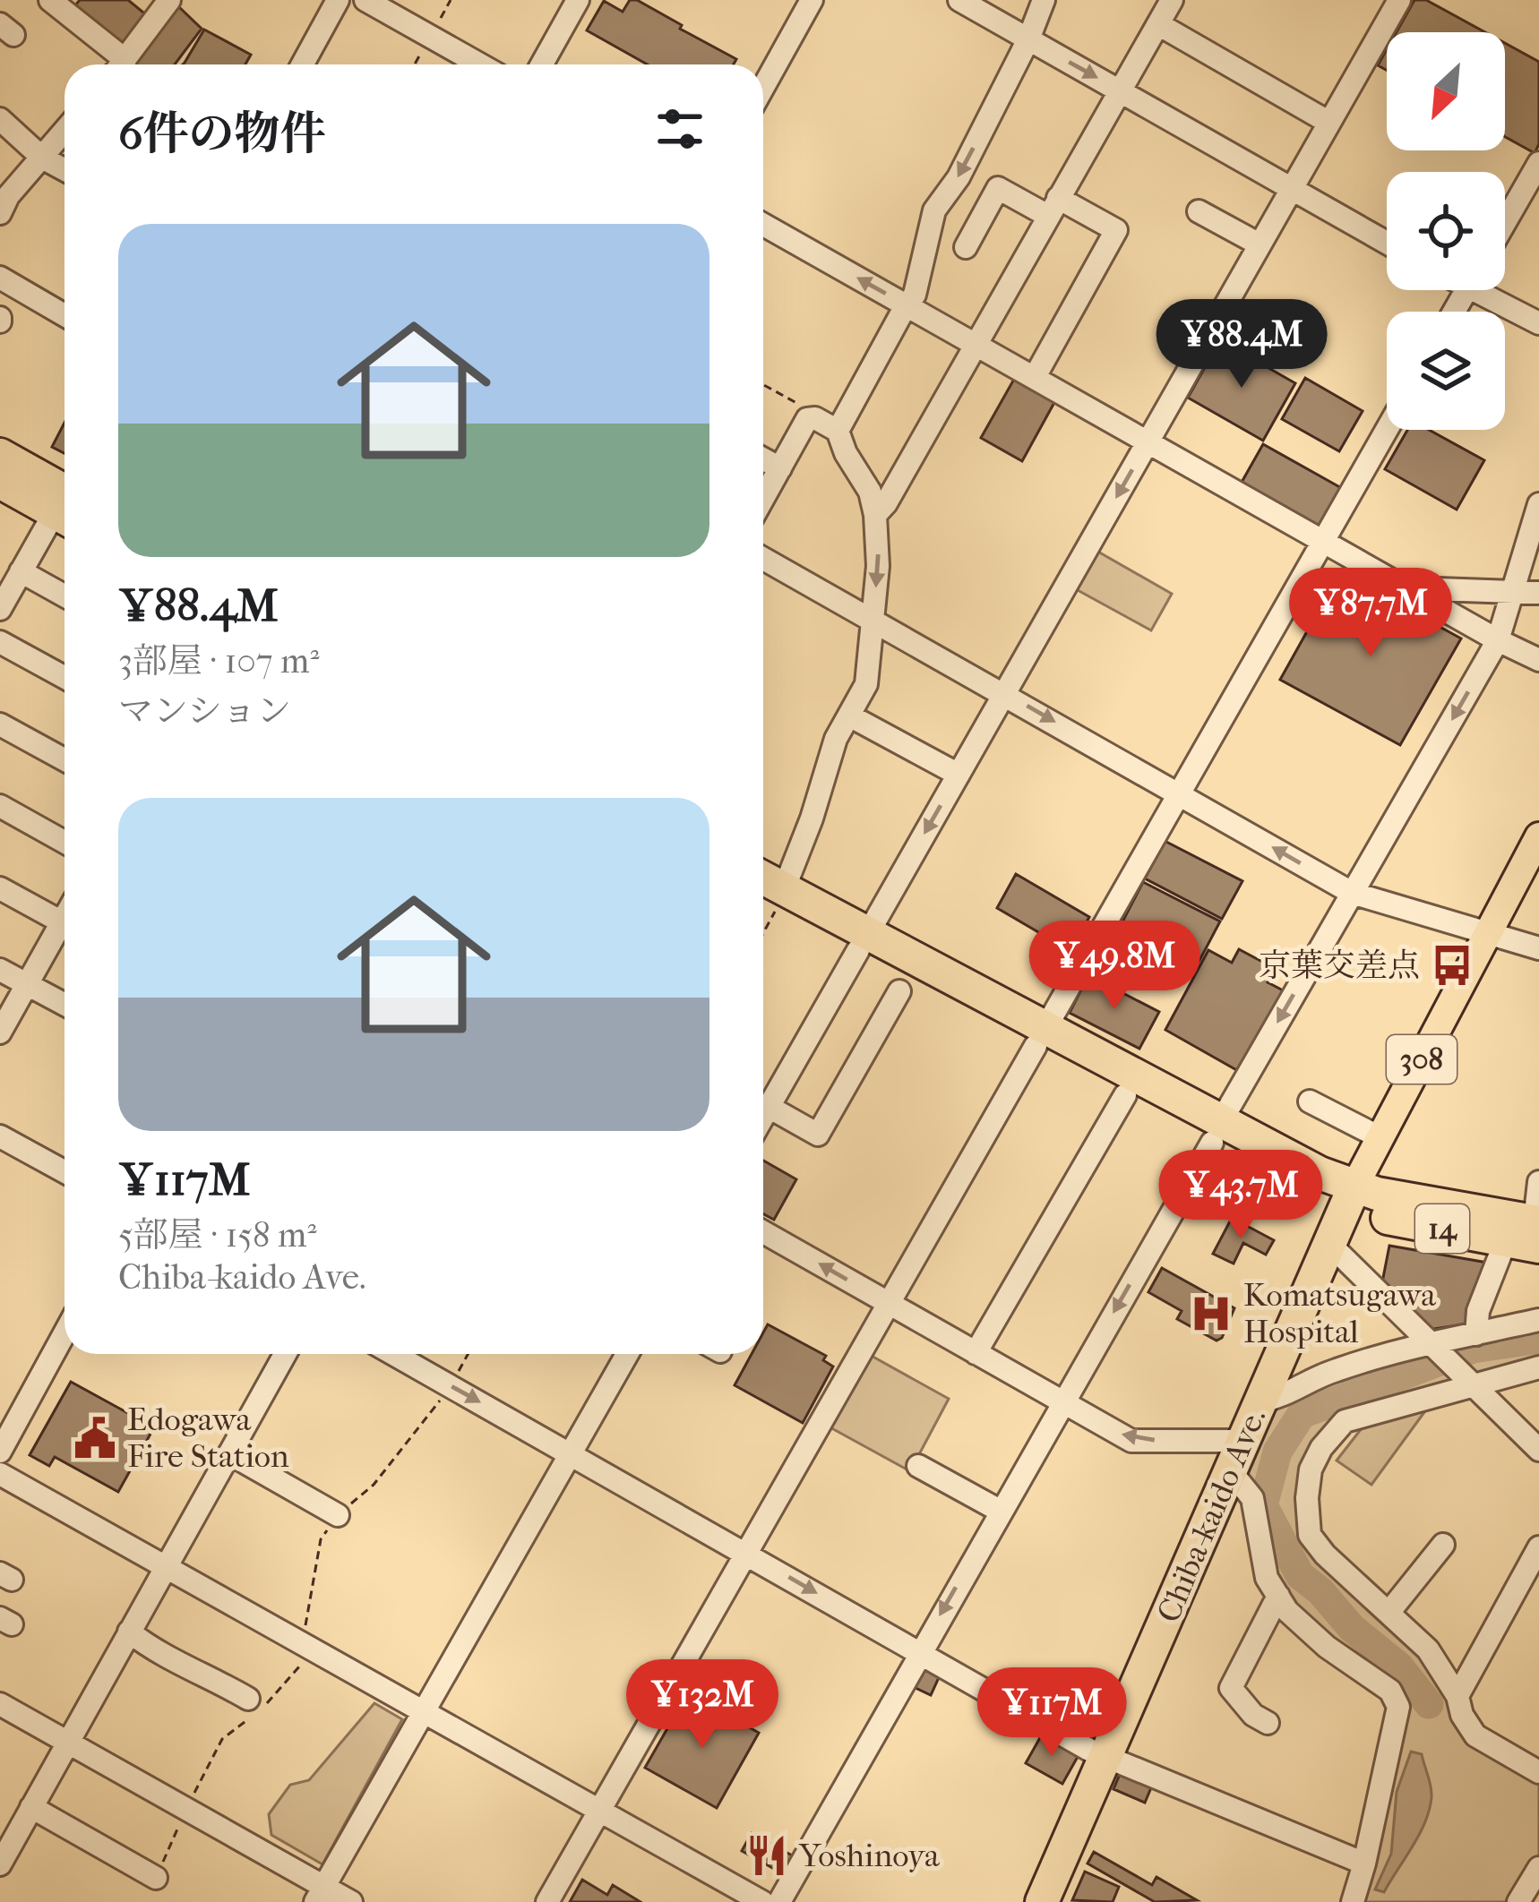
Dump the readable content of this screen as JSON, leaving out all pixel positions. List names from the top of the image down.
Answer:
{
  "streets": {
    "highway": ["14", "Chiba-kaido Ave."],
    "main road": ["308"]
  },
  "crossings": [
    ["308", "14"],
    ["308", "Chiba-kaido Ave."],
    ["14", "Chiba-kaido Ave."]
  ],
  "places": {
    "bus stop": ["京葉交差点"],
    "hospital": ["Komatsugawa Hospital"],
    "public building": ["Edogawa Fire Station"],
    "restaurant": ["Yoshinoya"]
  },
  "north": "bottom left",
  "page": {
    "heading": "6件の物件",
    "list": [
      {
        "name": "¥88.4M",
        "note": "3部屋 · 107 m² · マンション"
      },
      {
        "name": "¥117M",
        "note": "5部屋 · 158 m² · Chiba-kaido Ave."
      }
    ],
    "price": [
      "¥88.4M",
      "¥87.7M",
      "¥49.8M",
      "¥43.7M",
      "¥132M",
      "¥117M"
    ]
  }
}
